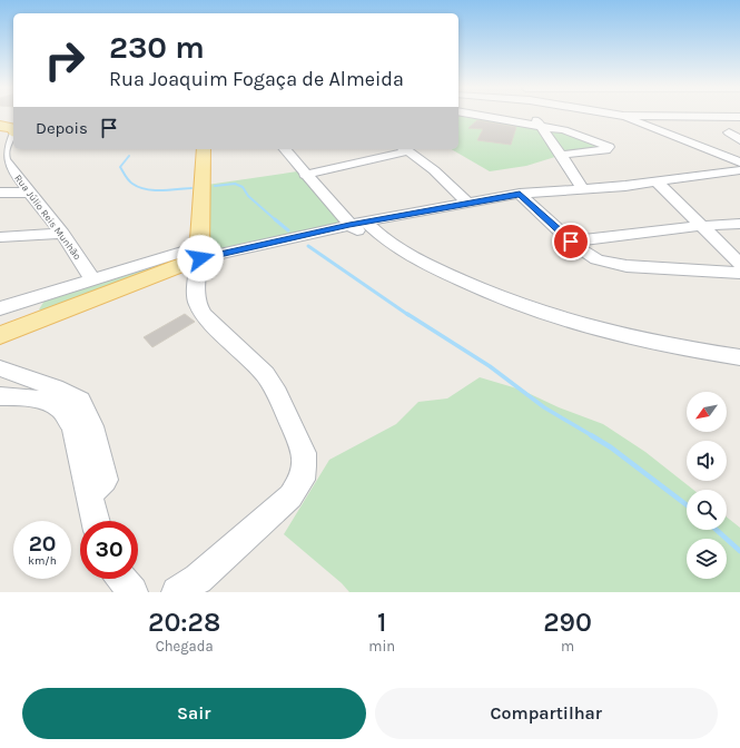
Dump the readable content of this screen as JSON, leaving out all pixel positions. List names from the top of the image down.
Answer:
{
  "streets": {
    "street": ["Rua Júlio Reis Munhão"]
  },
  "north": "bottom left",
  "page": {
    "turn": ["230 m", "Rua Joaquim Fogaça de Almeida"],
    "then": "Depois",
    "speed": "20 km/h",
    "limit": "30",
    "eta": [
      "20:28",
      "Chegada",
      "1",
      "min",
      "290",
      "m"
    ],
    "buttons": ["Sair", "Compartilhar"]
  }
}
